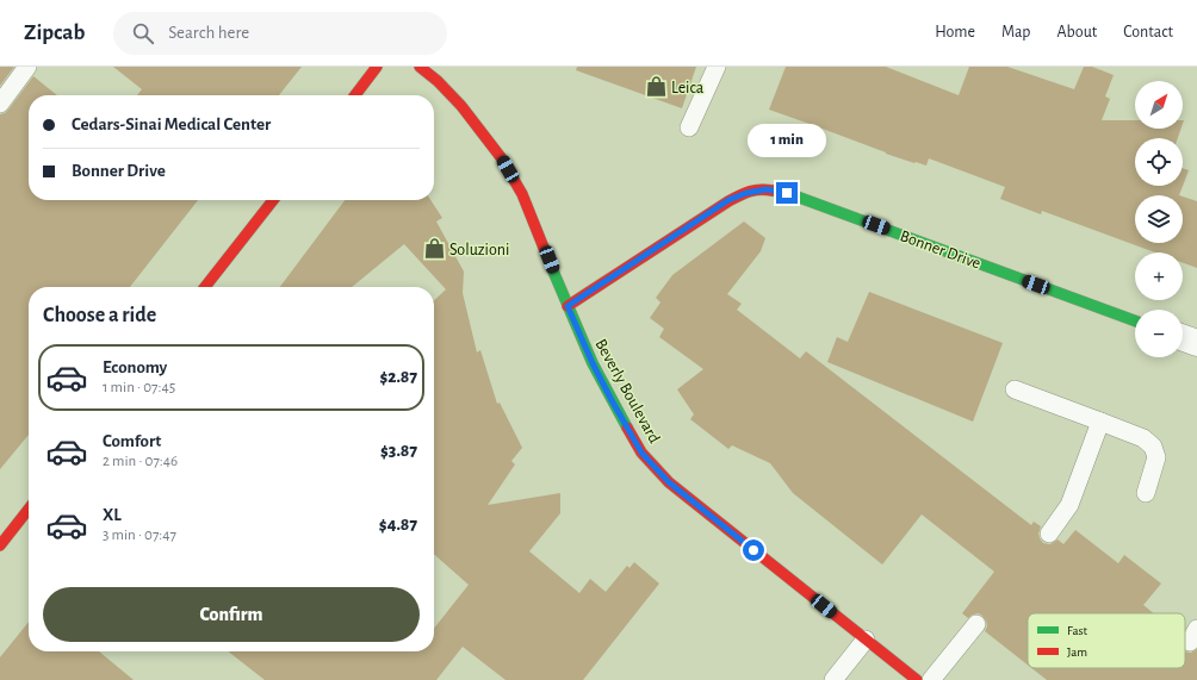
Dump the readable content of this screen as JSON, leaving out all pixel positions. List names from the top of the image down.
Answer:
{
  "streets": {
    "street": ["Bonner Drive", "Beverly Boulevard"]
  },
  "crossings": [
    ["Bonner Drive", "Beverly Boulevard"]
  ],
  "places": {
    "shop": ["Leica", "Soluzioni"]
  },
  "legend": ["Fast", "Jam"],
  "north": "top right",
  "page": {
    "header": "Zipcab",
    "search": "Search here",
    "nav": [
      "Home",
      "Map",
      "About",
      "Contact"
    ],
    "map_buttons": ["+", "−"],
    "banner": ["Cedars-Sinai Medical Center", "Bonner Drive"],
    "bubble": "1 min",
    "heading": "Choose a ride",
    "list": [
      {
        "name": "Economy",
        "note": "1 min · 07:45",
        "value": "$2.87"
      },
      {
        "name": "Comfort",
        "note": "2 min · 07:46",
        "value": "$3.87"
      },
      {
        "name": "XL",
        "note": "3 min · 07:47",
        "value": "$4.87"
      }
    ],
    "buttons": "Confirm"
  }
}
